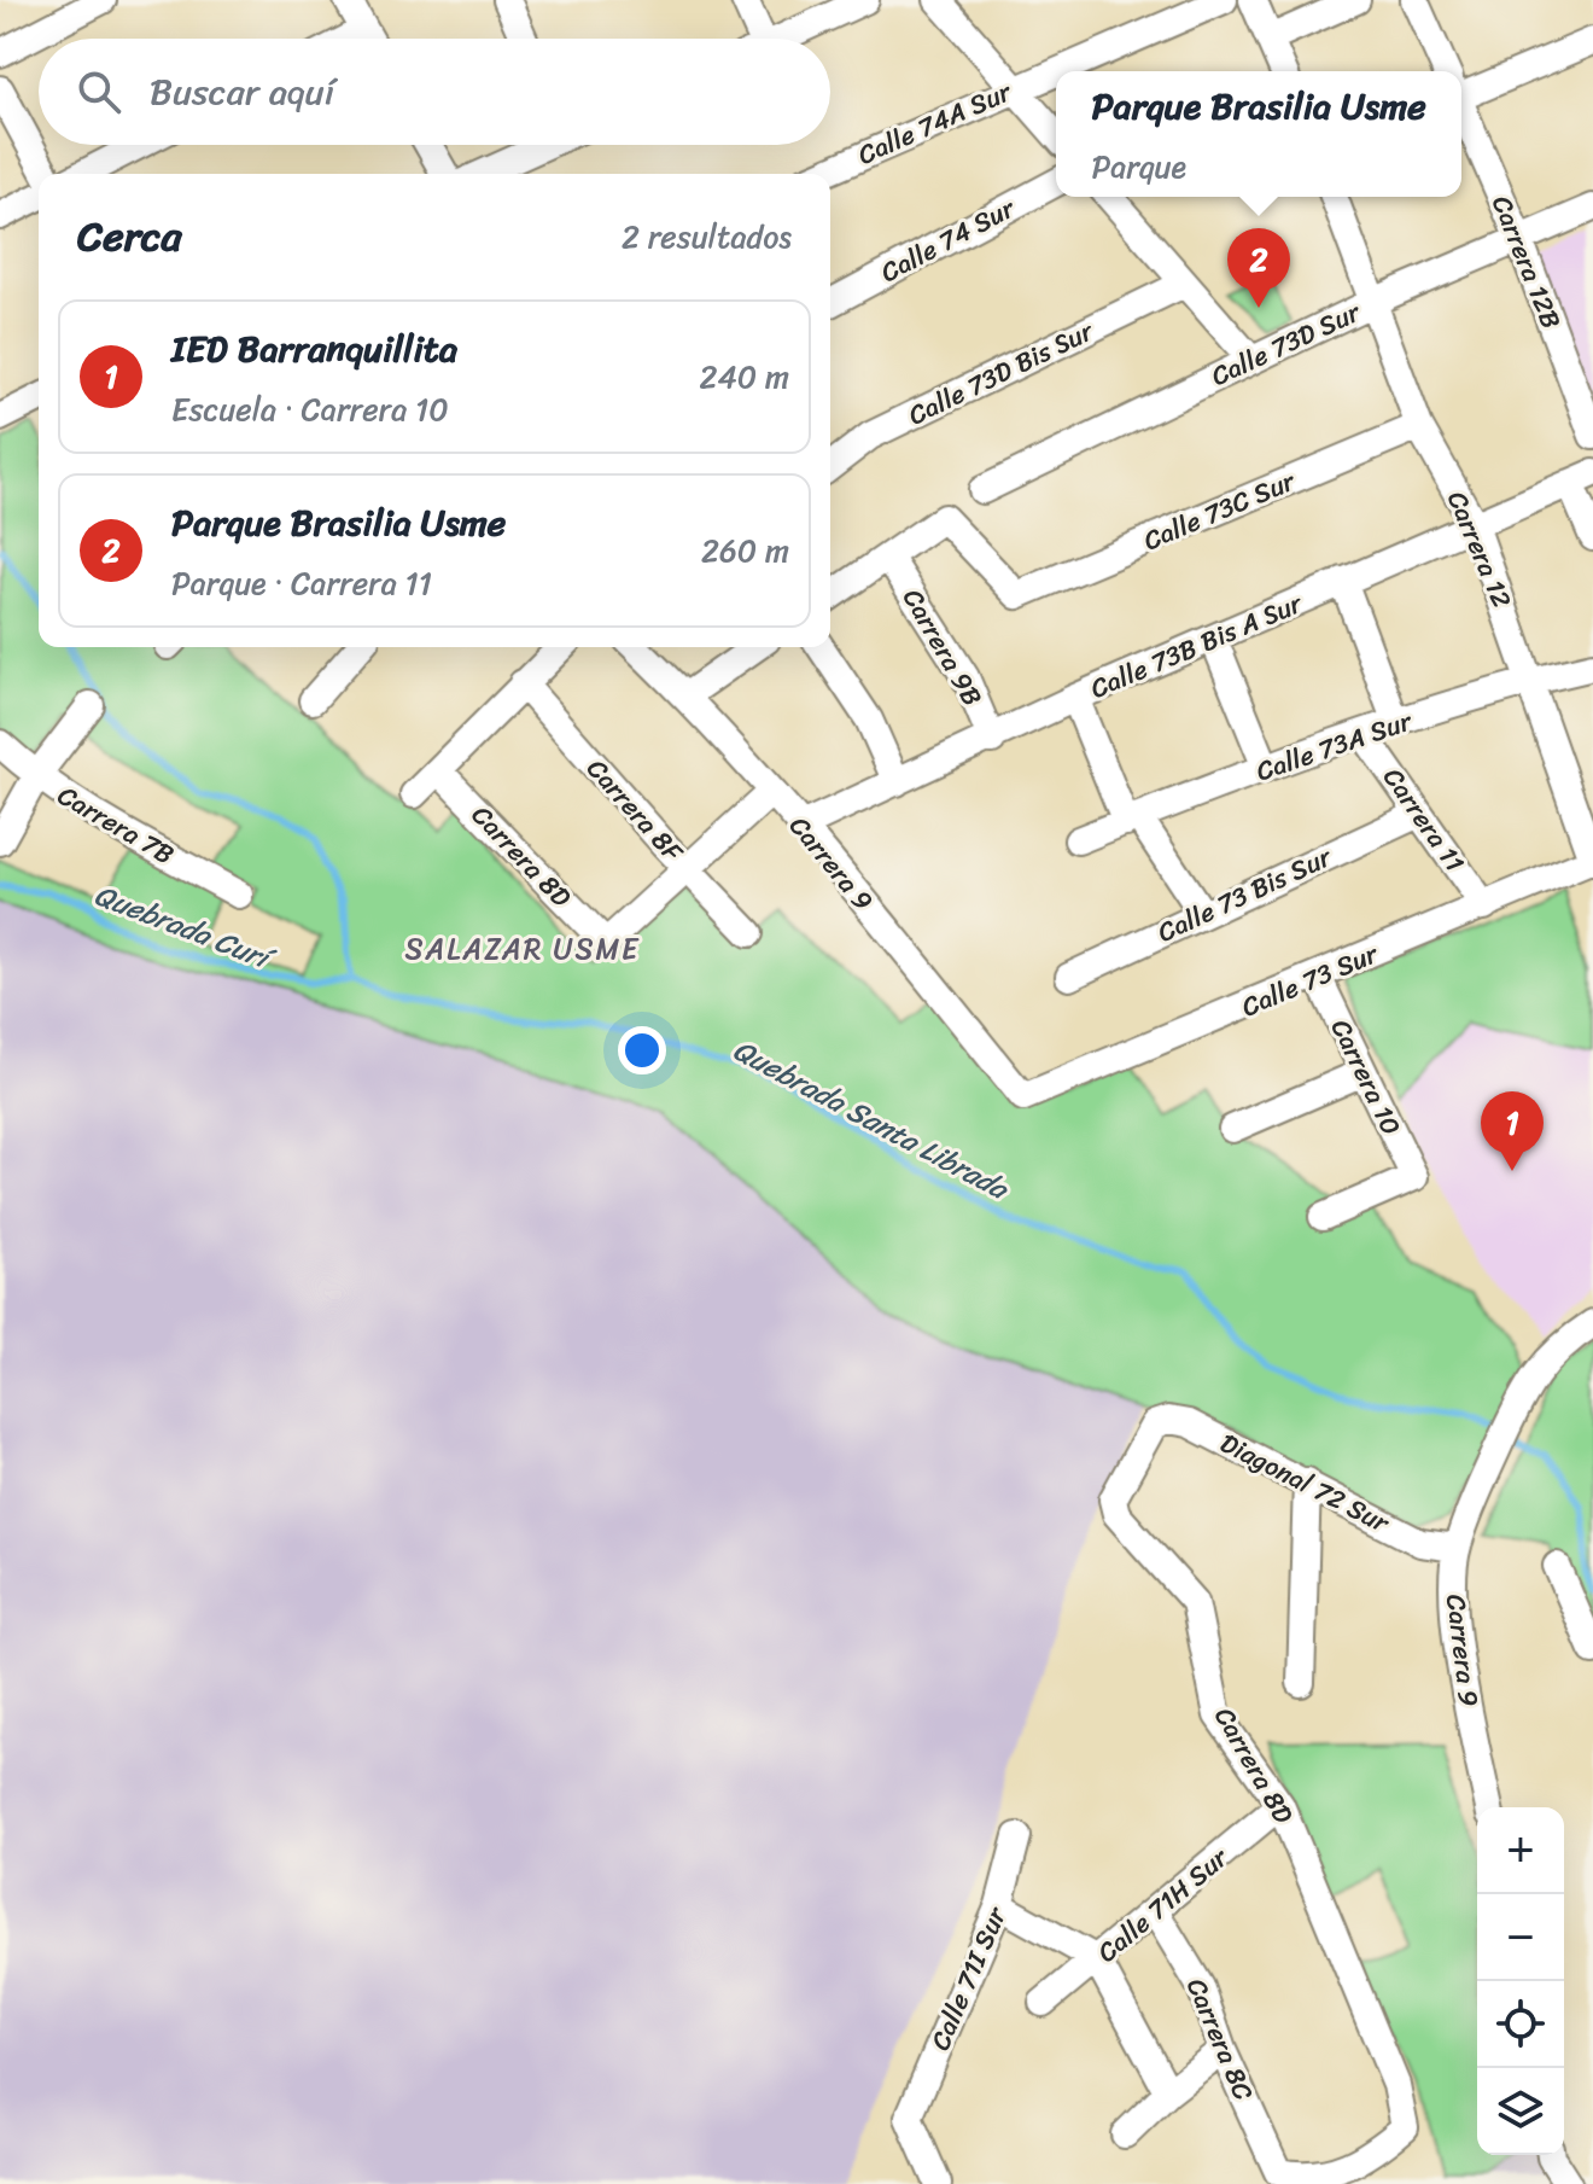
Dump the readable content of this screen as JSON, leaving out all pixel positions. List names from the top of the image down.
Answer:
{
  "streets": {
    "street": [
      "Calle 74A Sur",
      "Calle 74 Sur",
      "Carrera 12B",
      "Calle 73D Sur",
      "Calle 73D Bis Sur",
      "Calle 73C Sur",
      "Carrera 12",
      "Calle 73B Bis A Sur",
      "Carrera 9B",
      "Calle 73A Sur",
      "Carrera 8F",
      "Carrera 11",
      "Carrera 7B",
      "Carrera 8D",
      "Carrera 9",
      "Calle 73 Bis Sur",
      "Calle 73 Sur",
      "Carrera 10",
      "Diagonal 72 Sur",
      "Calle 71H Sur",
      "Calle 71I Sur",
      "Carrera 8C"
    ]
  },
  "crossings": [
    ["Carrera 12B", "Calle 73D Sur"],
    ["Calle 73D Sur", "Carrera 12"],
    ["Calle 73C Sur", "Carrera 12"],
    ["Calle 73C Sur", "Carrera 9B"],
    ["Carrera 12", "Calle 73B Bis A Sur"],
    ["Carrera 12", "Calle 73A Sur"],
    ["Carrera 12", "Calle 73 Sur"],
    ["Calle 73B Bis A Sur", "Carrera 9B"],
    ["Calle 73B Bis A Sur", "Carrera 11"],
    ["Calle 73B Bis A Sur", "Carrera 9"],
    ["Calle 73A Sur", "Carrera 11"],
    ["Carrera 8F", "Carrera 8D"],
    ["Carrera 11", "Calle 73 Bis Sur"],
    ["Carrera 11", "Calle 73 Sur"],
    ["Carrera 8D", "Diagonal 72 Sur"],
    ["Carrera 8D", "Calle 71H Sur"],
    ["Carrera 8D", "Carrera 8C"],
    ["Carrera 9", "Calle 73 Sur"],
    ["Carrera 9", "Diagonal 72 Sur"],
    ["Calle 73 Sur", "Carrera 10"],
    ["Calle 71H Sur", "Carrera 8C"]
  ],
  "districts": ["SALAZAR USME"],
  "water": ["Quebrada Curí", "Quebrada Santa Librada"],
  "page": {
    "search": "Buscar aquí",
    "popup": ["Parque Brasilia Usme", "Parque"],
    "heading": ["Cerca", "2 resultados"],
    "pins": ["2", "1"],
    "list": [
      {
        "mark": "1",
        "name": "IED Barranquillita",
        "note": "Escuela · Carrera 10",
        "value": "240 m"
      },
      {
        "mark": "2",
        "name": "Parque Brasilia Usme",
        "note": "Parque · Carrera 11",
        "value": "260 m"
      }
    ],
    "map_buttons": ["+", "−"]
  }
}
